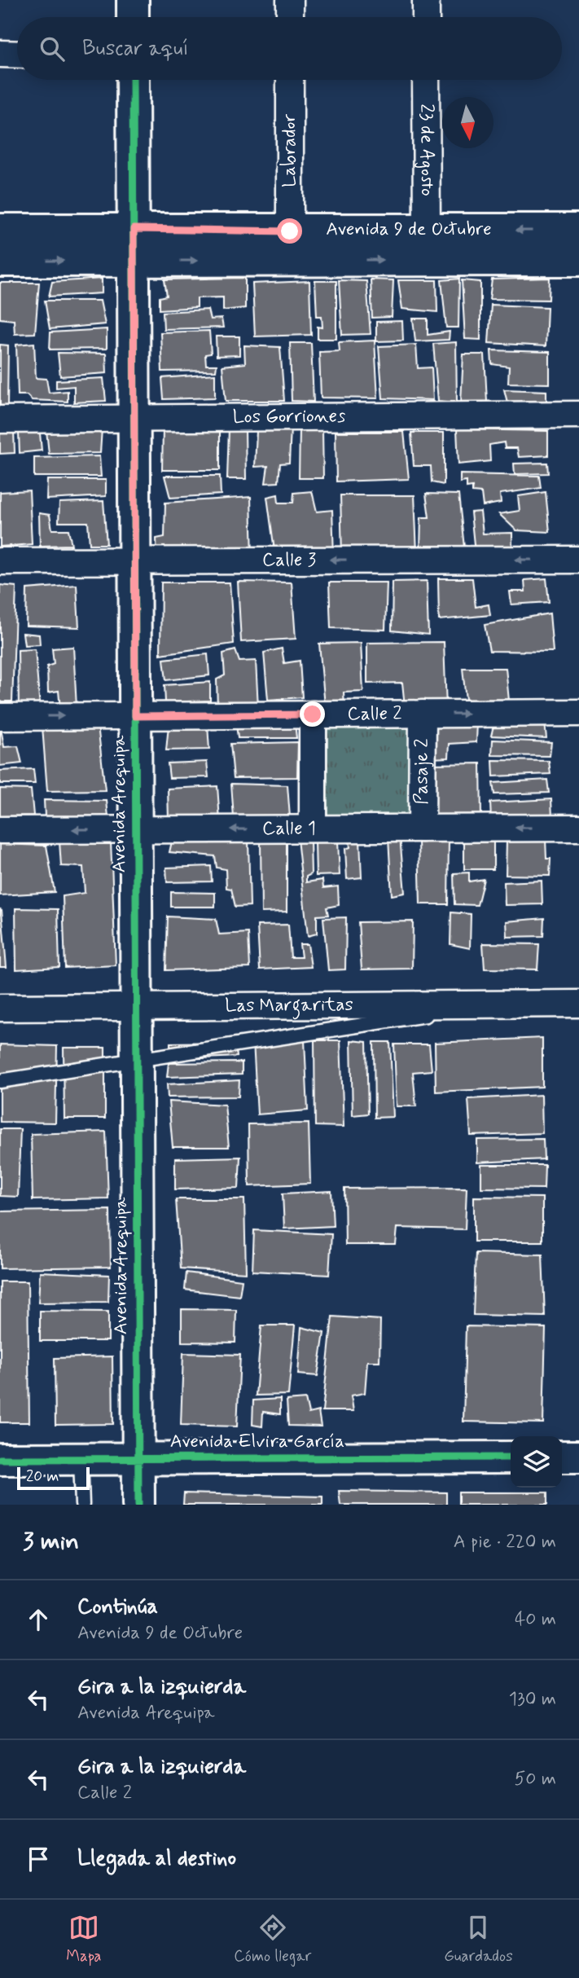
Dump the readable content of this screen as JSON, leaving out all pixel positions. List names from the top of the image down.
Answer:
{
  "streets": {
    "street": [
      "23 de Agosto",
      "Labrador",
      "Avenida 9 de Octubre",
      "Los Gorriones",
      "Calle 3",
      "Calle 2",
      "Pasaje 2",
      "Avenida Arequipa",
      "Calle 1",
      "Las Margaritas",
      "Avenida Elvira García"
    ]
  },
  "crossings": [
    ["23 de Agosto", "Avenida 9 de Octubre"],
    ["Labrador", "Avenida 9 de Octubre"],
    ["Avenida 9 de Octubre", "Avenida Arequipa"],
    ["Los Gorriones", "Avenida Arequipa"],
    ["Calle 3", "Avenida Arequipa"],
    ["Calle 2", "Pasaje 2"],
    ["Calle 2", "Avenida Arequipa"],
    ["Pasaje 2", "Calle 1"],
    ["Avenida Arequipa", "Calle 1"],
    ["Avenida Arequipa", "Las Margaritas"],
    ["Avenida Arequipa", "Avenida Elvira García"]
  ],
  "one_way": ["Calle 3", "Calle 2", "Calle 1"],
  "scale_bar": "20 m",
  "north": "bottom",
  "page": {
    "search": "Buscar aquí",
    "scale": "20 m",
    "heading": ["3 min", "A pie · 220 m"],
    "list": [
      ["Continúa", "Avenida 9 de Octubre", "40 m"],
      ["Gira a la izquierda", "Avenida Arequipa", "130 m"],
      ["Gira a la izquierda", "Calle 2", "50 m"],
      "Llegada al destino"
    ],
    "nav": ["Mapa", "Cómo llegar", "Guardados"]
  }
}
